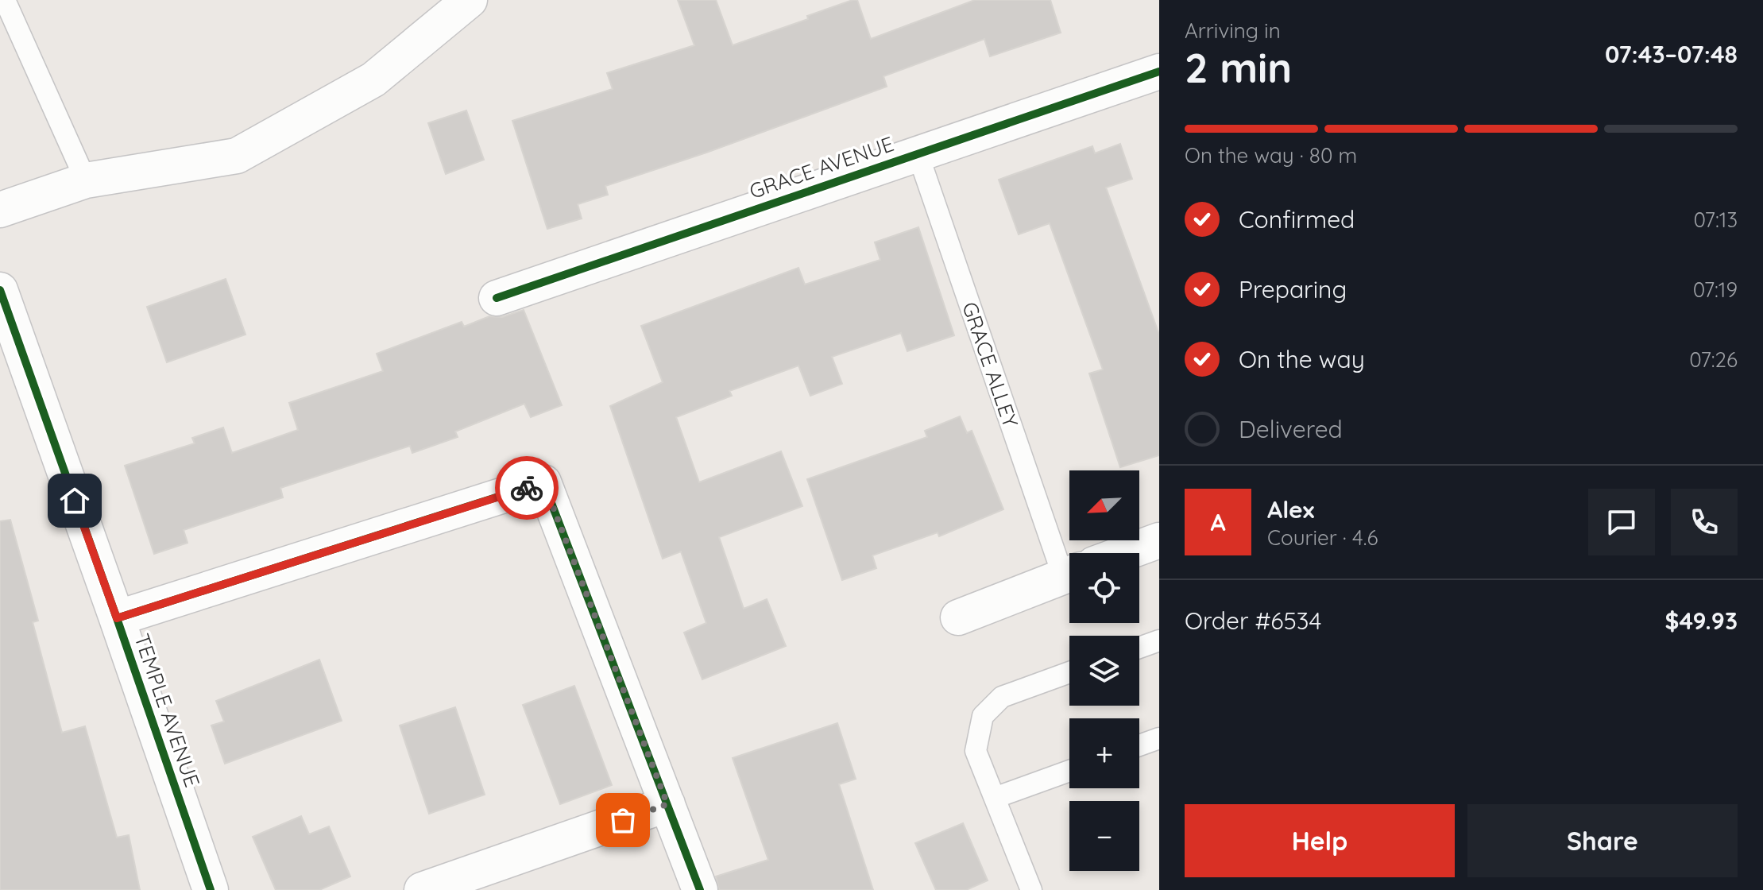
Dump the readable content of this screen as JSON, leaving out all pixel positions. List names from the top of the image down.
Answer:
{
  "streets": {
    "street": ["GRACE AVENUE", "TEMPLE AVENUE"],
    "lane": ["GRACE ALLEY"]
  },
  "crossings": [
    ["GRACE AVENUE", "GRACE ALLEY"]
  ],
  "north": "bottom left",
  "page": {
    "heading": ["2 min", "Arriving in", "07:43–07:48"],
    "panel": [
      "Alex",
      "Courier · 4.6",
      "Order #6534",
      "$49.93"
    ],
    "bar": "On the way · 80 m",
    "list": [
      ["Confirmed", "07:13"],
      ["Preparing", "07:19"],
      ["On the way", "07:26"],
      "Delivered"
    ],
    "map_buttons": ["+", "−"],
    "round": "A",
    "buttons": ["Help", "Share"]
  }
}
